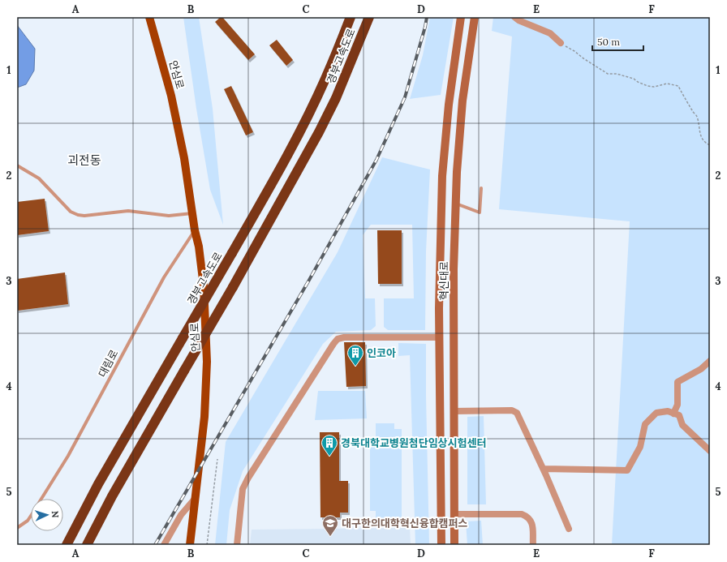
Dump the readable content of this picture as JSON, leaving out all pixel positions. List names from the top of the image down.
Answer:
{
  "streets": {
    "highway": ["경부고속도로"],
    "main road": ["안심로", "혁신대로"],
    "lane": ["대림로"]
  },
  "crossings": [
    ["안심로", "대림로"]
  ],
  "districts": ["괴전동"],
  "places": {
    "building": ["인코아", "경북대학교병원첨단임상시험센터"],
    "school or university": ["대구한의대학혁신융합캠퍼스"]
  },
  "scale_bar": "50 m",
  "north": "right",
  "grid": {
    "columns": [
      "A",
      "B",
      "C",
      "D",
      "E",
      "F"
    ],
    "rows": [
      "1",
      "2",
      "3",
      "4",
      "5"
    ]
  }
}
